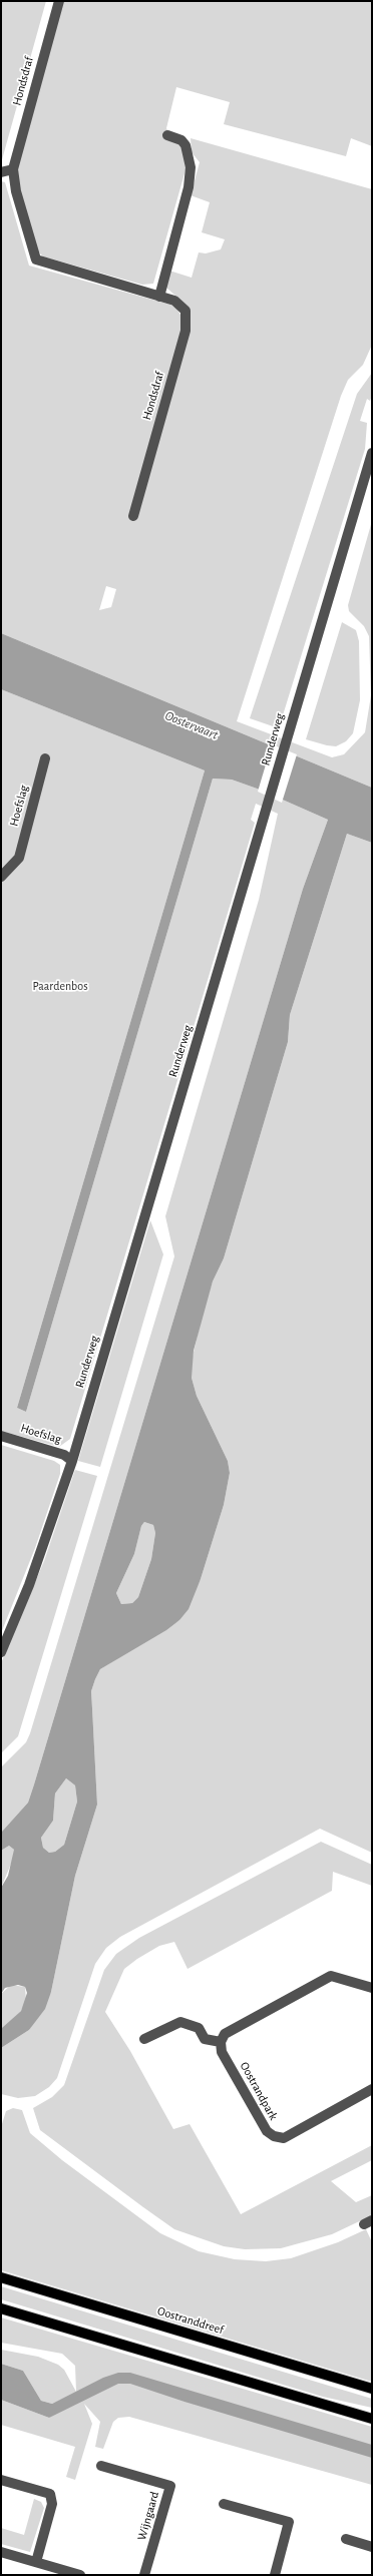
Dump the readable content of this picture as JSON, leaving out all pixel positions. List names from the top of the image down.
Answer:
{
  "streets": {
    "main road": ["Oostranddreef"],
    "street": [
      "Hondsdraf",
      "Runderweg",
      "Hoefslag",
      "Oostrandpark",
      "Wijngaard"
    ]
  },
  "crossings": [
    ["Runderweg", "Hoefslag"]
  ],
  "water": ["Oostervaart"],
  "parks": ["Paardenbos"]
}
